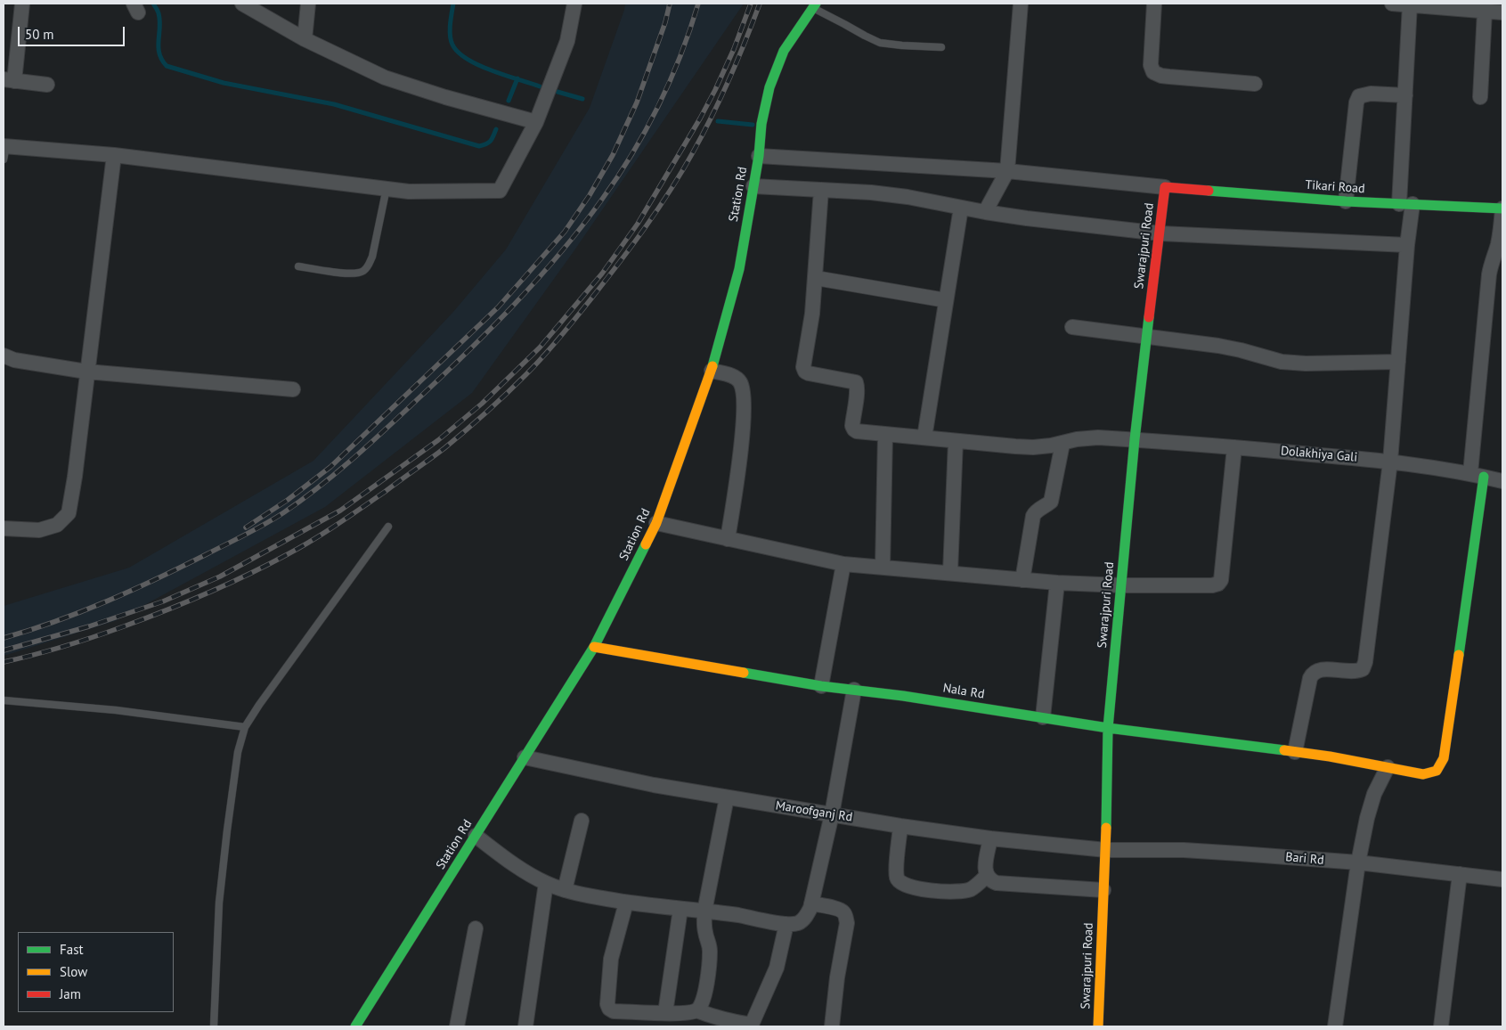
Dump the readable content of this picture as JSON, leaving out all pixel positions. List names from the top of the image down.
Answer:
{
  "streets": {
    "main road": [
      "Tikari Road",
      "Station Rd",
      "Swarajpuri Road",
      "Nala Rd"
    ],
    "street": ["Dolakhiya Gali", "Maroofganj Rd", "Bari Rd"]
  },
  "crossings": [
    ["Tikari Road", "Swarajpuri Road"],
    ["Station Rd", "Nala Rd"],
    ["Station Rd", "Maroofganj Rd"],
    ["Swarajpuri Road", "Dolakhiya Gali"],
    ["Swarajpuri Road", "Nala Rd"],
    ["Swarajpuri Road", "Maroofganj Rd"],
    ["Swarajpuri Road", "Bari Rd"],
    ["Dolakhiya Gali", "Nala Rd"],
    ["Maroofganj Rd", "Bari Rd"]
  ],
  "legend": ["Fast", "Slow", "Jam"],
  "scale_bar": "50 m"
}
